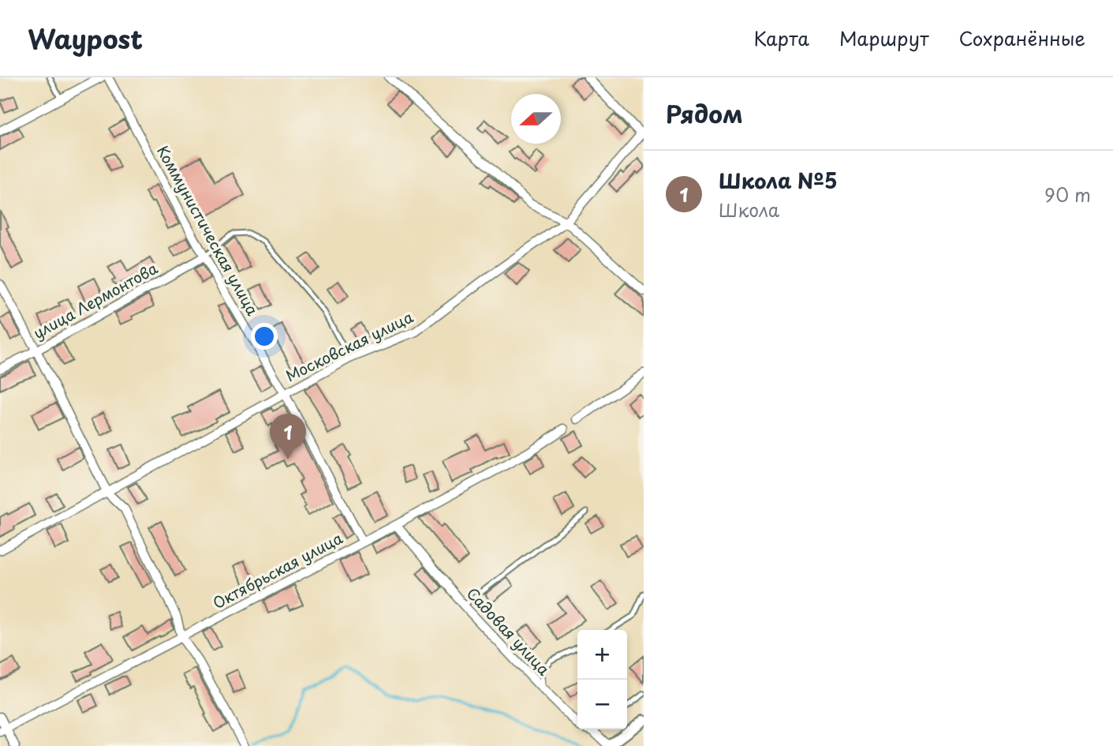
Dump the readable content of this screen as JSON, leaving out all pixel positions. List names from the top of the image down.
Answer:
{
  "streets": {
    "street": [
      "Коммунистическая улица",
      "улица Лермонтова",
      "Московская улица",
      "Октябрьская улица",
      "Садовая улица"
    ]
  },
  "crossings": [
    ["Коммунистическая улица", "улица Лермонтова"],
    ["Коммунистическая улица", "Московская улица"],
    ["Коммунистическая улица", "Октябрьская улица"],
    ["Октябрьская улица", "Садовая улица"]
  ],
  "north": "left",
  "page": {
    "header": "Waypost",
    "nav": ["Карта", "Маршрут", "Сохранённые"],
    "heading": "Рядом",
    "list": [
      {
        "mark": "1",
        "name": "Школа №5",
        "note": "Школа",
        "value": "90 m"
      }
    ],
    "pins": "1",
    "map_buttons": ["+", "−"]
  }
}
